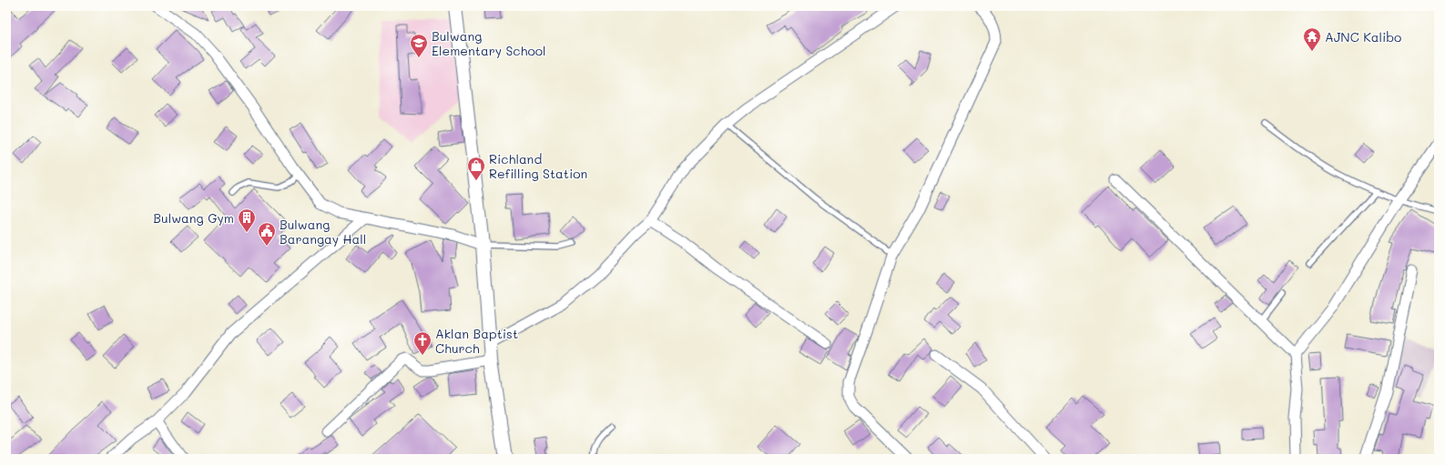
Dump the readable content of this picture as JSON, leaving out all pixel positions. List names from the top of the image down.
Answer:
{
  "places": {
    "temple": ["AJNC Kalibo"],
    "school or university": ["Bulwang Elementary School"],
    "shop": ["Richland Refilling Station"],
    "building": ["Bulwang Gym"],
    "public building": ["Bulwang Barangay Hall"],
    "church": ["Aklan Baptist Church"]
  }
}
